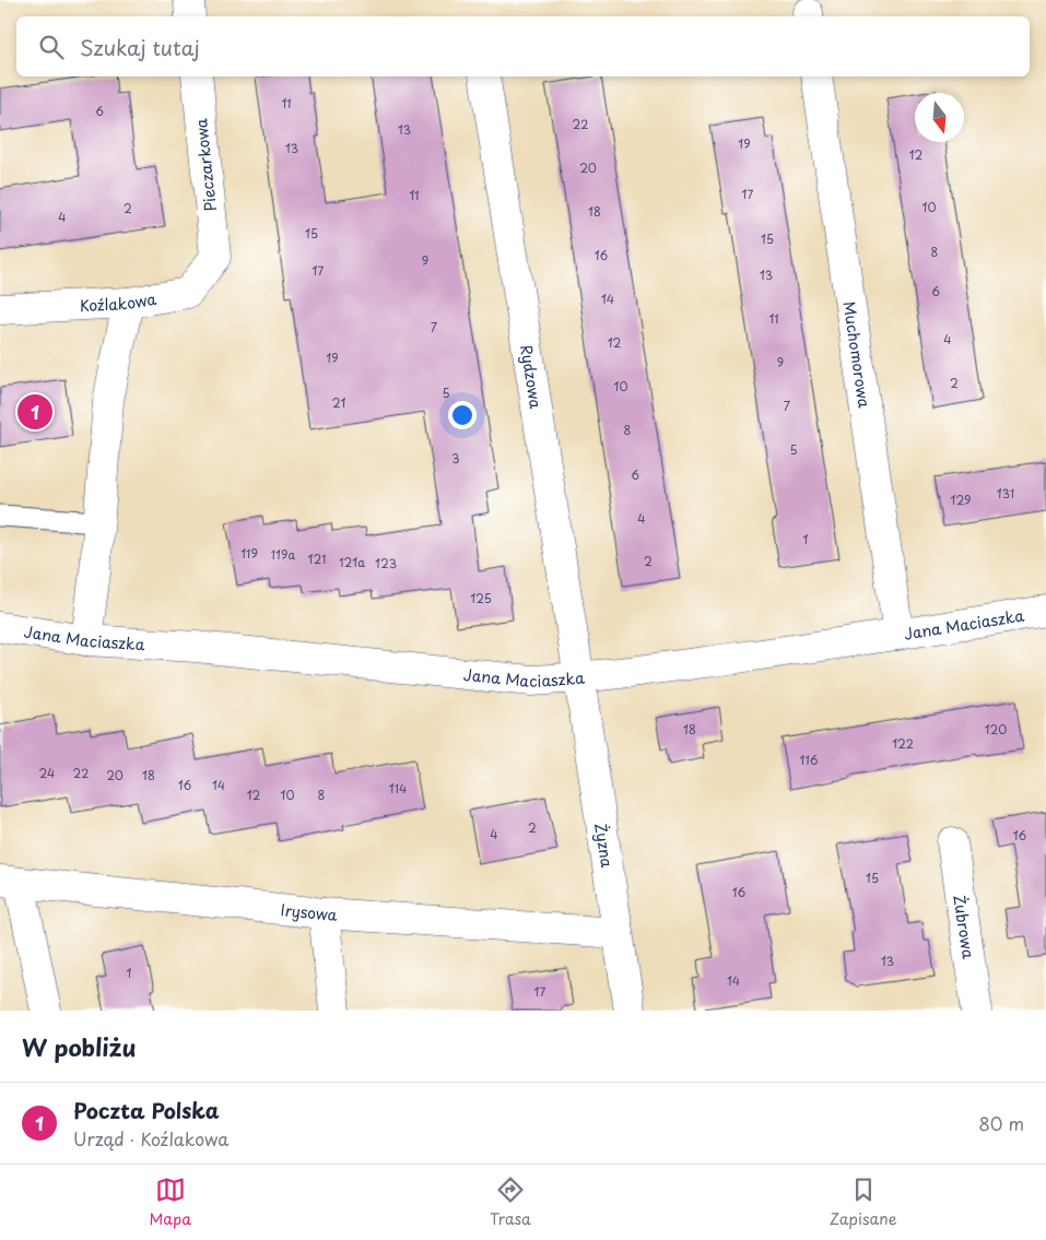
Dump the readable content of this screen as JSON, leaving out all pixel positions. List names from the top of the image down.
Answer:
{
  "streets": {
    "street": [
      "Pieczarkowa",
      "Koźlakowa",
      "Muchomorowa",
      "Rydzowa",
      "Jana Maciaszka",
      "Żyzna",
      "Irysowa",
      "Żubrowa"
    ]
  },
  "crossings": [
    ["Pieczarkowa", "Koźlakowa"],
    ["Muchomorowa", "Jana Maciaszka"],
    ["Rydzowa", "Jana Maciaszka"],
    ["Rydzowa", "Żyzna"],
    ["Jana Maciaszka", "Żyzna"],
    ["Żyzna", "Irysowa"]
  ],
  "house_numbers": [
    "11",
    "6",
    "22",
    "13",
    "19",
    "13",
    "12",
    "20",
    "17",
    "11",
    "10",
    "2",
    "18",
    "4",
    "15",
    "15",
    "8",
    "16",
    "9",
    "17",
    "13",
    "6",
    "14",
    "11",
    "7",
    "4",
    "12",
    "19",
    "9",
    "2",
    "10",
    "5",
    "21",
    "7",
    "8",
    "5",
    "3",
    "6",
    "131",
    "129",
    "4",
    "1",
    "119",
    "119a",
    "121",
    "2",
    "121a",
    "123",
    "125",
    "18",
    "120",
    "122",
    "116",
    "24",
    "22",
    "20",
    "18",
    "16",
    "14",
    "114",
    "12",
    "10",
    "8",
    "2",
    "4",
    "16",
    "15",
    "16",
    "13",
    "1",
    "14",
    "17"
  ],
  "north": "bottom",
  "page": {
    "search": "Szukaj tutaj",
    "pins": "1",
    "heading": "W pobliżu",
    "list": [
      {
        "mark": "1",
        "name": "Poczta Polska",
        "note": "Urząd · Koźlakowa",
        "value": "80 m"
      }
    ],
    "nav": ["Mapa", "Trasa", "Zapisane"]
  }
}
